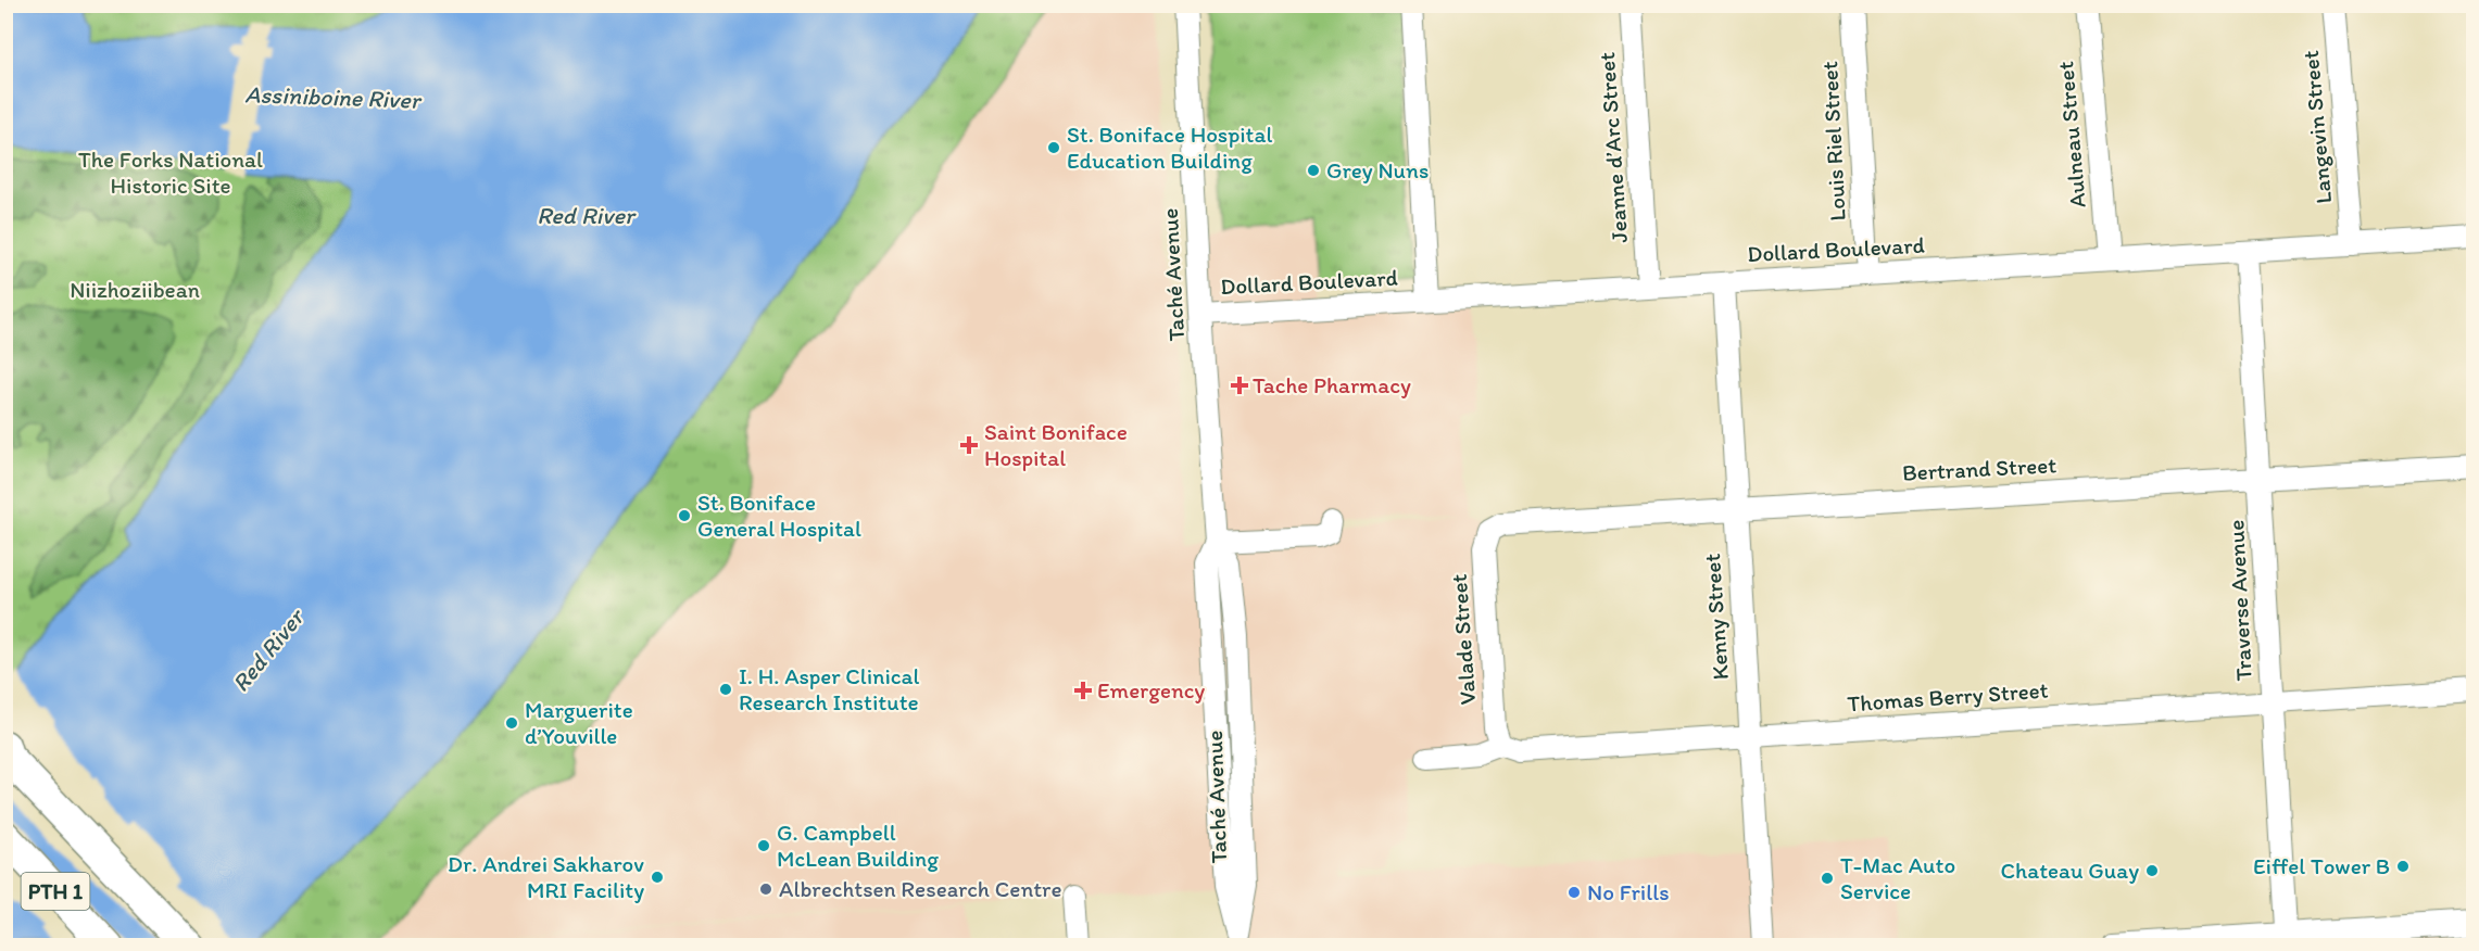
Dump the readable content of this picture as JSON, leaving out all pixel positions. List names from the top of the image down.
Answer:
{
  "streets": {
    "highway": ["PTH 1"],
    "street": [
      "Langevin Street",
      "Aulneau Street",
      "Louis Riel Street",
      "Jeanne d’Arc Street",
      "Dollard Boulevard",
      "Taché Avenue",
      "Bertrand Street",
      "Traverse Avenue",
      "Kenny Street",
      "Valade Street",
      "Thomas Berry Street"
    ]
  },
  "crossings": [
    ["Langevin Street", "Dollard Boulevard"],
    ["Aulneau Street", "Dollard Boulevard"],
    ["Louis Riel Street", "Dollard Boulevard"],
    ["Jeanne d’Arc Street", "Dollard Boulevard"],
    ["Dollard Boulevard", "Taché Avenue"],
    ["Dollard Boulevard", "Traverse Avenue"],
    ["Dollard Boulevard", "Kenny Street"],
    ["Bertrand Street", "Traverse Avenue"],
    ["Bertrand Street", "Kenny Street"],
    ["Bertrand Street", "Valade Street"],
    ["Traverse Avenue", "Thomas Berry Street"],
    ["Kenny Street", "Thomas Berry Street"],
    ["Valade Street", "Thomas Berry Street"]
  ],
  "water": ["Assiniboine River", "Red River"],
  "parks": ["The Forks National Historic Site", "Niizhoziibean"],
  "places": {
    "other": [
      "St. Boniface Hospital Education Building",
      "Grey Nuns",
      "St. Boniface General Hospital",
      "I. H. Asper Clinical Research Institute",
      "Marguerite d’Youville",
      "G. Campbell McLean Building",
      "Eiffel Tower B",
      "Chateau Guay",
      "Dr. Andrei Sakharov MRI Facility",
      "T-Mac Auto Service",
      "Albrechtsen Research Centre",
      "No Frills"
    ],
    "health": ["Tache Pharmacy", "Saint Boniface Hospital", "Emergency"]
  }
}
